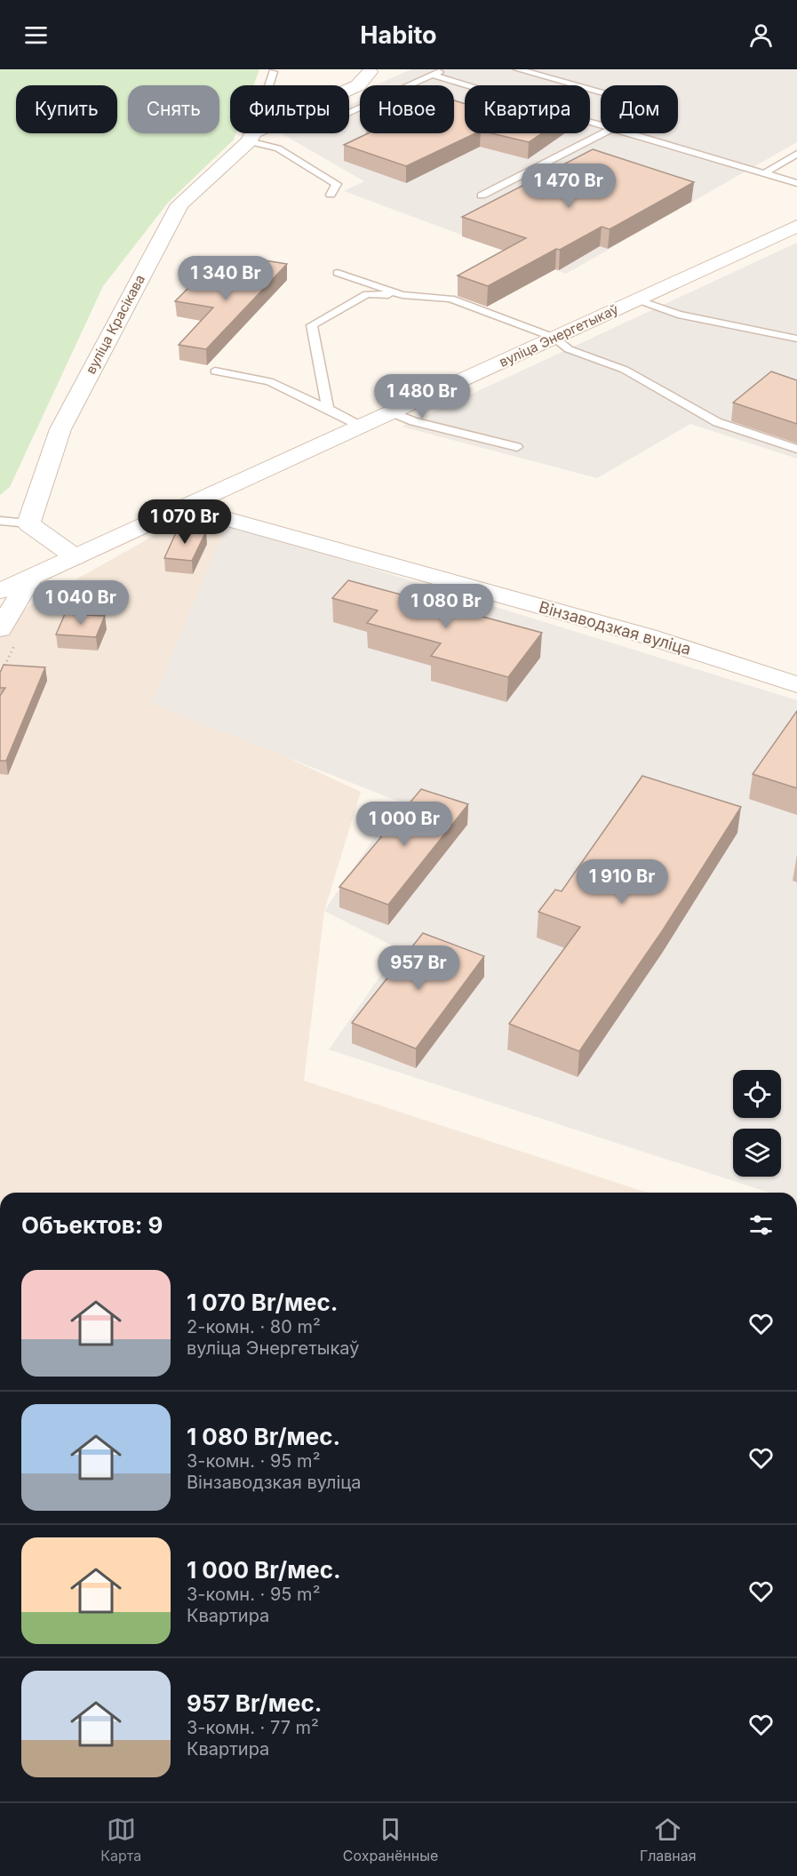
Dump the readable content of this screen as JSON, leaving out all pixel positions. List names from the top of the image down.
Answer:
{
  "streets": {
    "street": ["вуліца Красікава", "вуліца Энергетыкаў", "Вінзаводзкая вуліца"]
  },
  "crossings": [
    ["вуліца Энергетыкаў", "Вінзаводзкая вуліца"]
  ],
  "page": {
    "header": "Habito",
    "chip": [
      "Купить",
      "Снять",
      "Фильтры",
      "Новое",
      "Квартира",
      "Дом"
    ],
    "price": [
      "1 470 Br",
      "1 340 Br",
      "1 480 Br",
      "1 070 Br",
      "1 040 Br",
      "1 080 Br",
      "1 000 Br",
      "1 910 Br",
      "957 Br"
    ],
    "heading": "Объектов: 9",
    "list": [
      {
        "name": "1 070 Br/мес.",
        "note": "2-комн. · 80 m² · вуліца Энергетыкаў"
      },
      {
        "name": "1 080 Br/мес.",
        "note": "3-комн. · 95 m² · Вінзаводзкая вуліца"
      },
      {
        "name": "1 000 Br/мес.",
        "note": "3-комн. · 95 m² · Квартира"
      },
      {
        "name": "957 Br/мес.",
        "note": "3-комн. · 77 m² · Квартира"
      }
    ],
    "tabs": ["Карта", "Сохранённые", "Главная"]
  }
}
